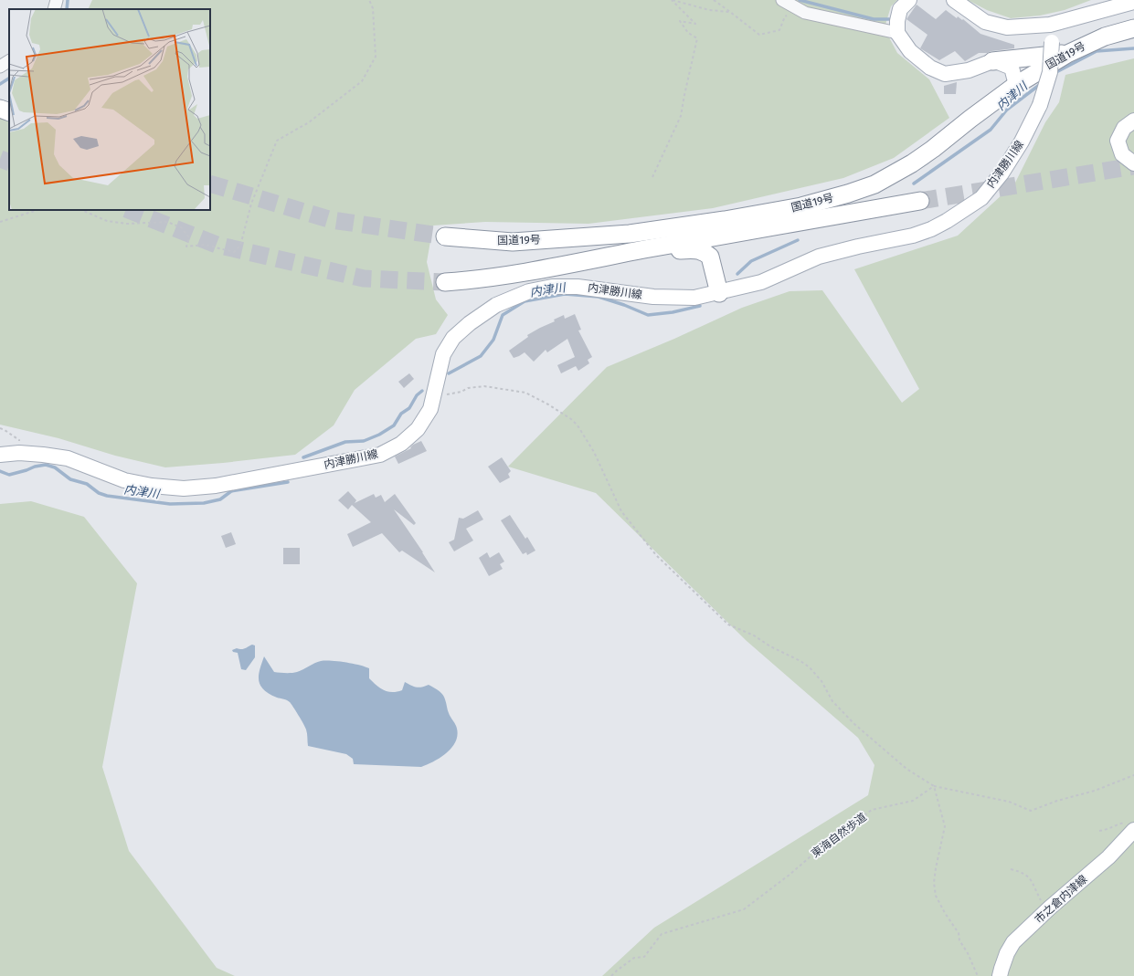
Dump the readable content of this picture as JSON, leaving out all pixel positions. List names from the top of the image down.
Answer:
{
  "streets": {
    "highway": ["国道19号"],
    "main road": ["内津勝川線", "市之倉内津線"],
    "path": ["東海自然歩道"]
  },
  "water": ["内津川"]
}
